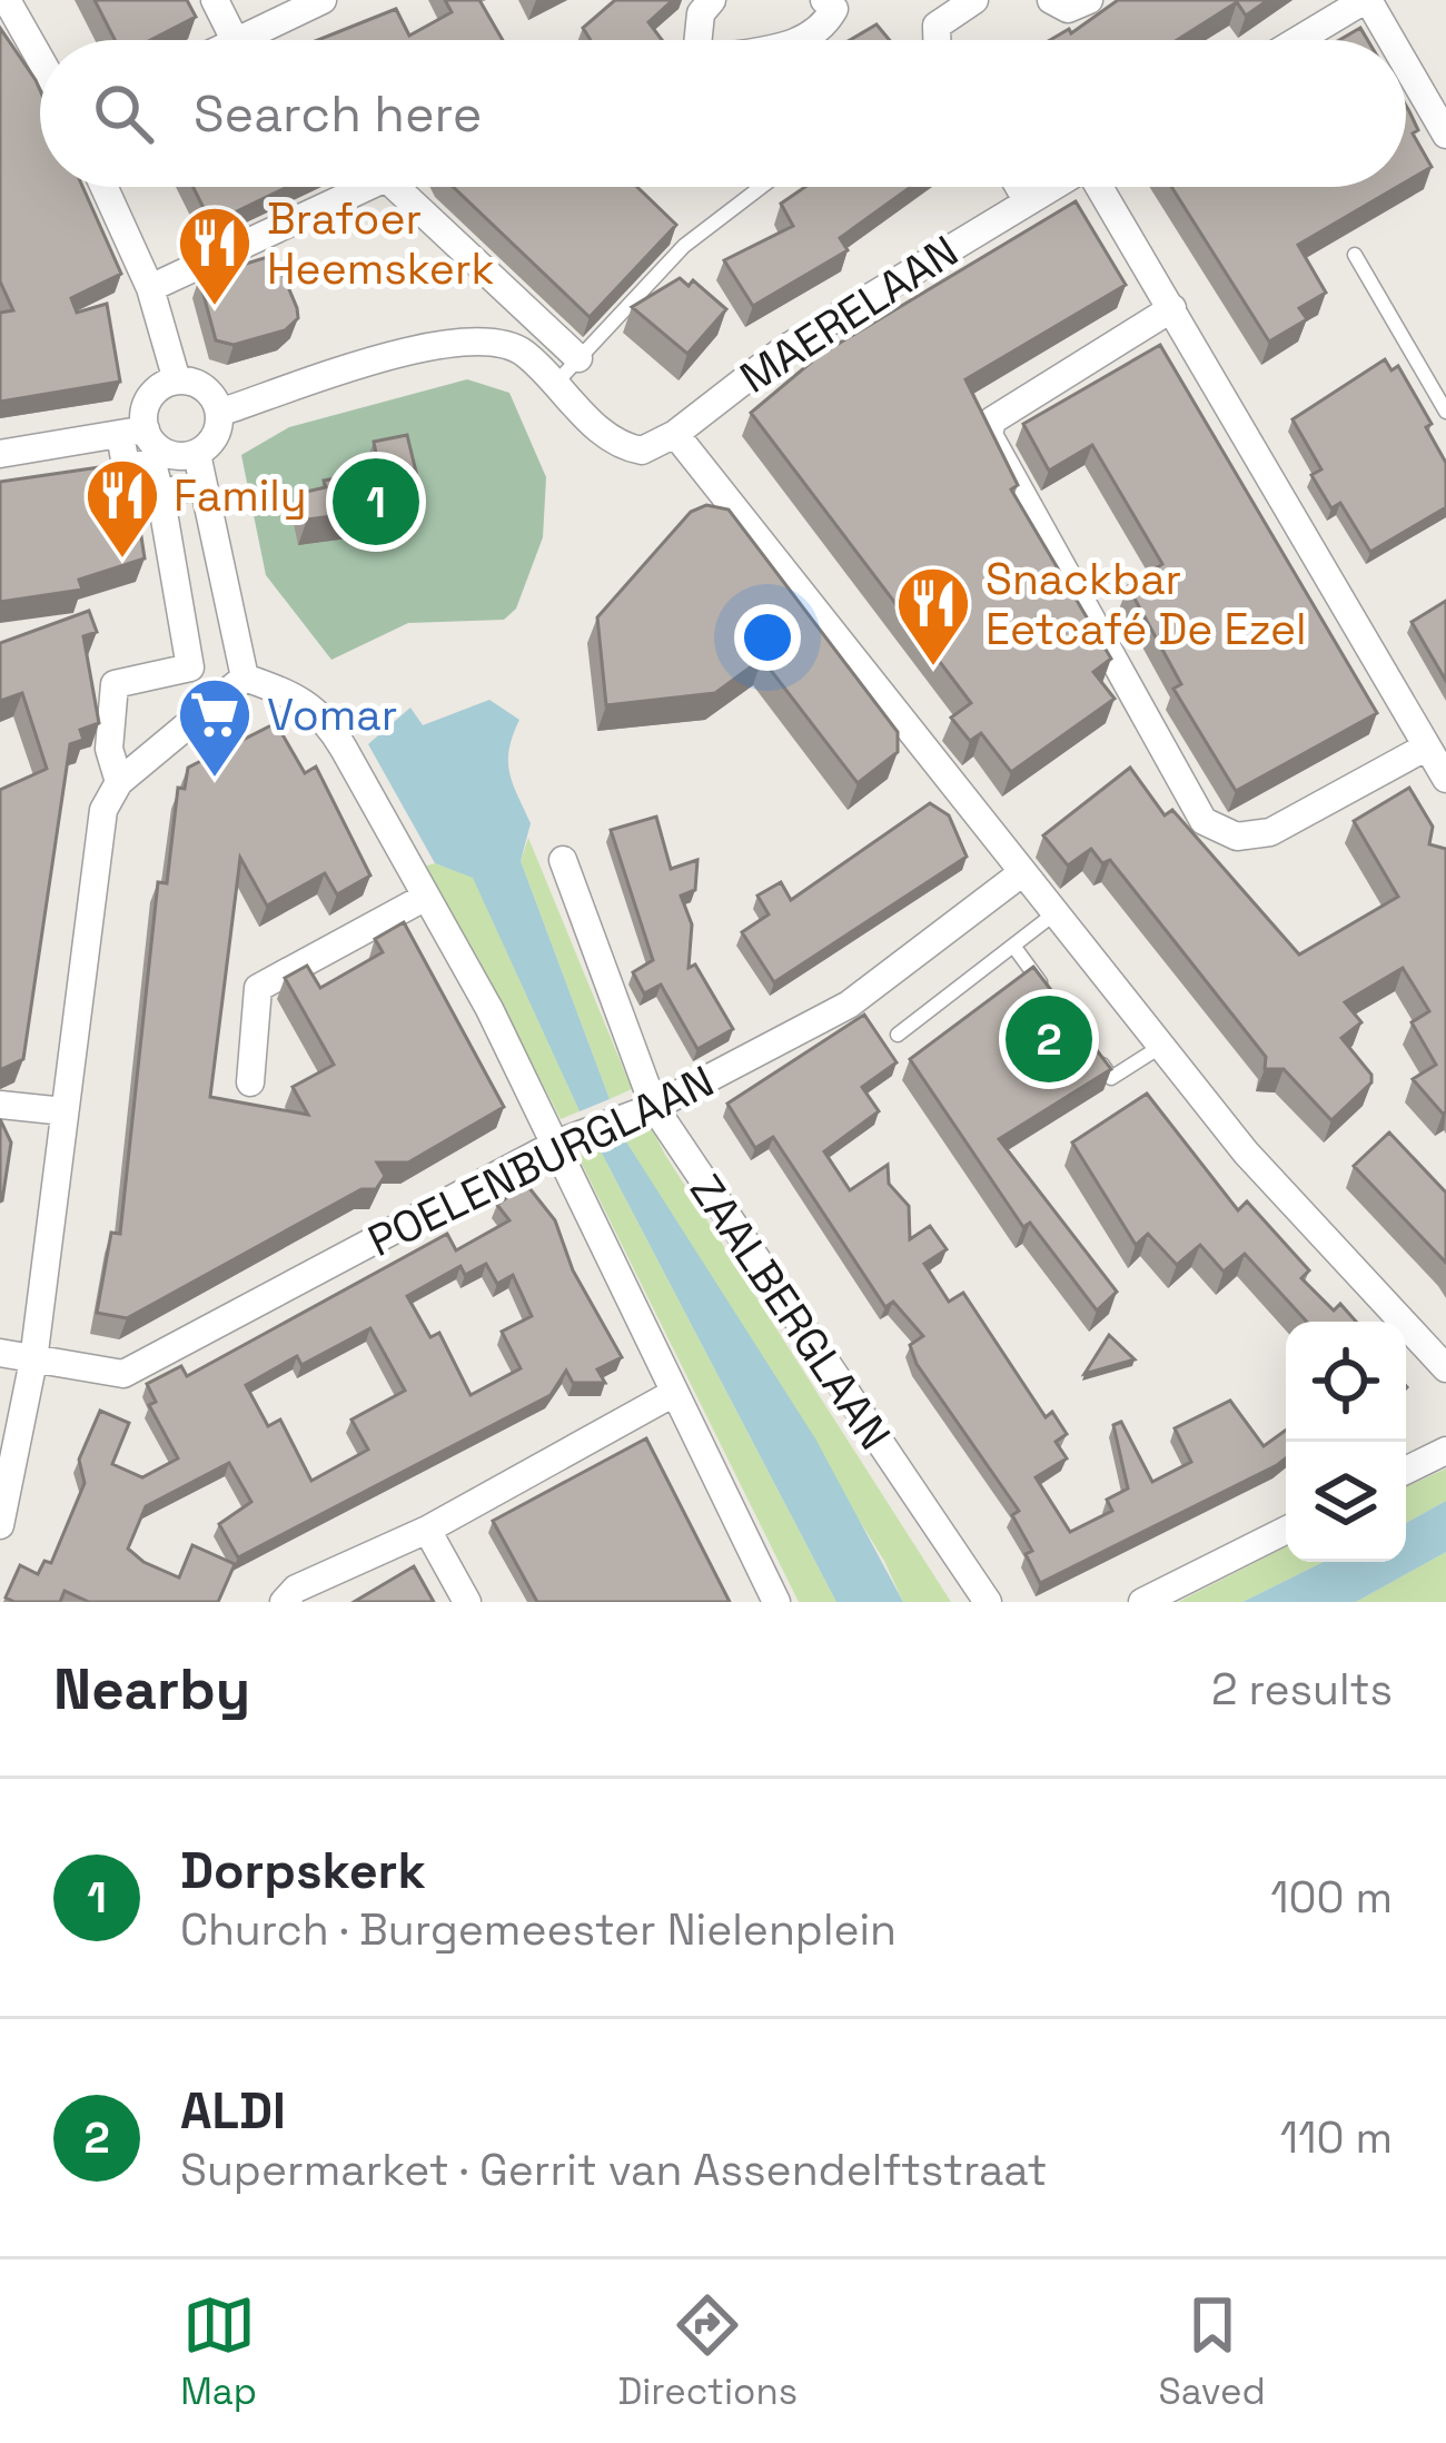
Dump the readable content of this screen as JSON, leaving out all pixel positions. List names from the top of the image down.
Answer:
{
  "streets": {
    "street": ["MAERELAAN", "POELENBURGLAAN", "ZAALBERGLAAN"]
  },
  "crossings": [
    ["POELENBURGLAAN", "ZAALBERGLAAN"]
  ],
  "places": {
    "restaurant": ["Brafoer Heemskerk", "Family", "Snackbar Eetcafé De Ezel"],
    "supermarket": ["Vomar"]
  },
  "page": {
    "search": "Search here",
    "pins": ["1", "2"],
    "heading": ["Nearby", "2 results"],
    "list": [
      {
        "mark": "1",
        "name": "Dorpskerk",
        "note": "Church · Burgemeester Nielenplein",
        "value": "100 m"
      },
      {
        "mark": "2",
        "name": "ALDI",
        "note": "Supermarket · Gerrit van Assendelftstraat",
        "value": "110 m"
      }
    ],
    "nav": ["Map", "Directions", "Saved"]
  }
}
